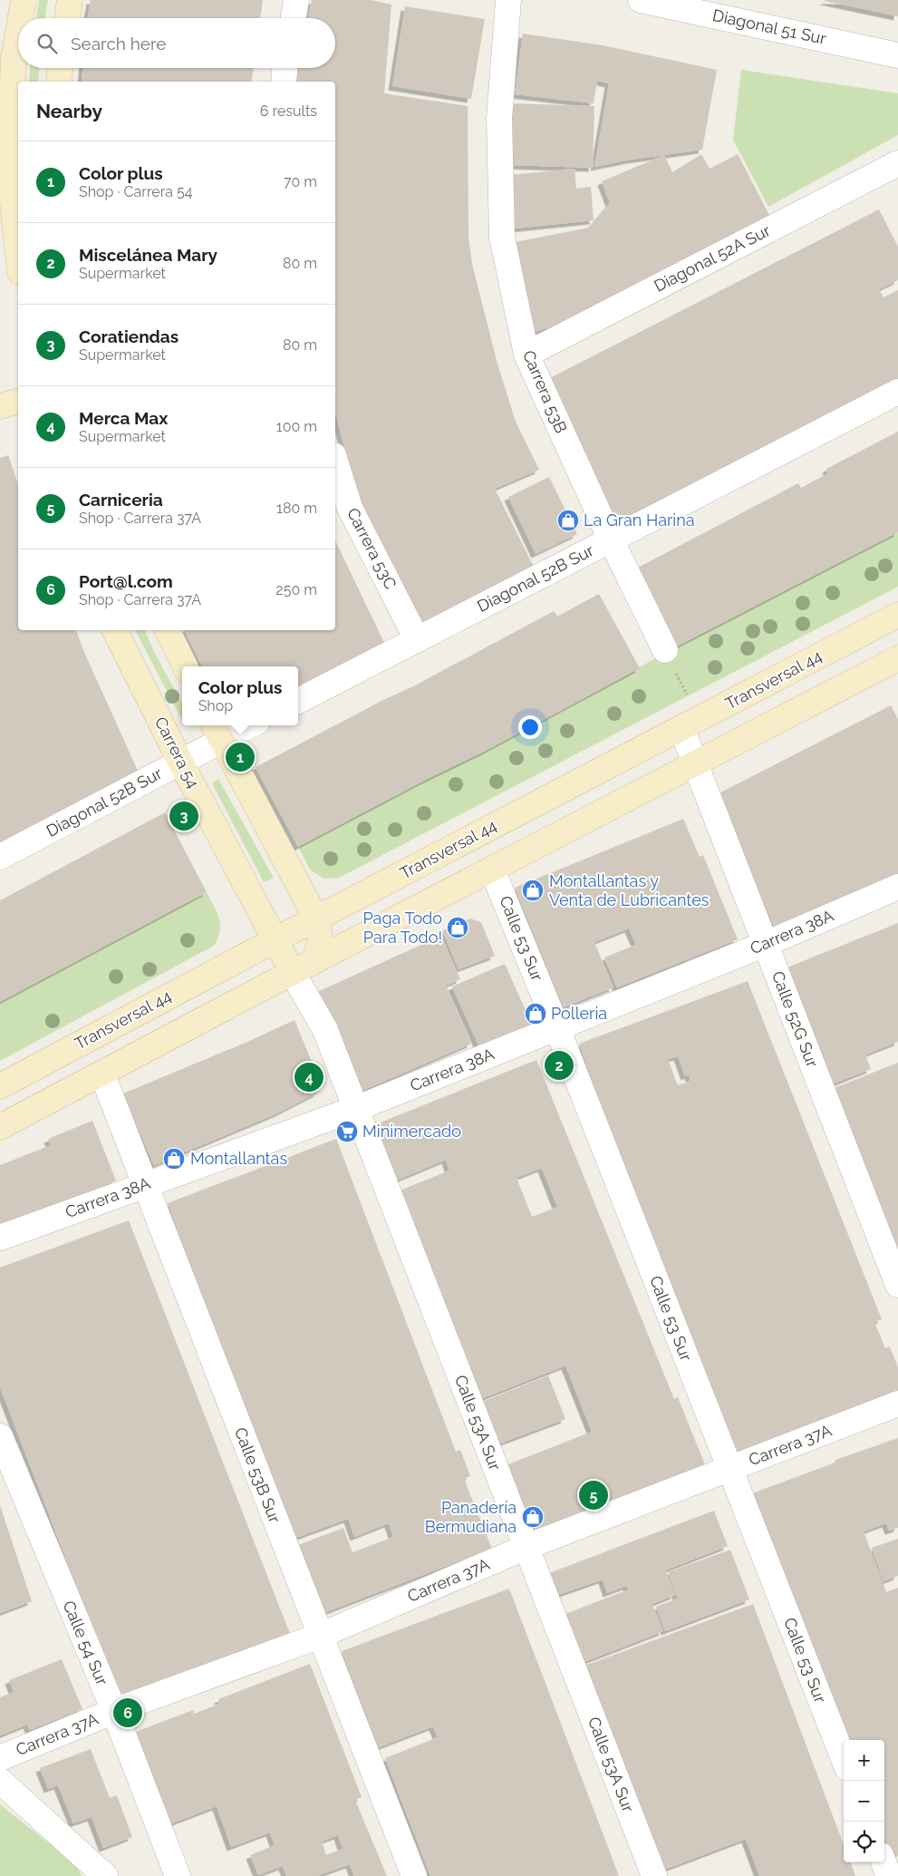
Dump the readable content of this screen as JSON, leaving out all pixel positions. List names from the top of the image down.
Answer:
{
  "streets": {
    "street": [
      "Diagonal 51 Sur",
      "Diagonal 52A Sur",
      "Carrera 53B",
      "Carrera 53C",
      "Diagonal 52B Sur",
      "Transversal 44",
      "Carrera 54",
      "Carrera 38A",
      "Calle 53 Sur",
      "Calle 52G Sur",
      "Calle 53A Sur",
      "Carrera 37A",
      "Calle 53B Sur",
      "Calle 54 Sur"
    ]
  },
  "crossings": [
    ["Diagonal 52A Sur", "Carrera 53B"],
    ["Carrera 53B", "Diagonal 52B Sur"],
    ["Carrera 53C", "Diagonal 52B Sur"],
    ["Diagonal 52B Sur", "Carrera 54"],
    ["Transversal 44", "Carrera 54"],
    ["Transversal 44", "Calle 52G Sur"],
    ["Carrera 54", "Calle 53A Sur"],
    ["Carrera 38A", "Calle 53 Sur"],
    ["Carrera 38A", "Calle 52G Sur"],
    ["Carrera 38A", "Calle 53A Sur"],
    ["Carrera 38A", "Calle 53B Sur"],
    ["Calle 53 Sur", "Carrera 37A"],
    ["Calle 53A Sur", "Carrera 37A"],
    ["Carrera 37A", "Calle 53B Sur"],
    ["Carrera 37A", "Calle 54 Sur"]
  ],
  "places": {
    "shop": [
      "La Gran Harina",
      "Montallantas y Venta de Lubricantes",
      "Paga Todo Para Todo!",
      "Polleria",
      "Montallantas",
      "Panadería Bermudiana"
    ],
    "supermarket": ["Minimercado"]
  },
  "page": {
    "search": "Search here",
    "heading": ["Nearby", "6 results"],
    "list": [
      {
        "mark": "1",
        "name": "Color plus",
        "note": "Shop · Carrera 54",
        "value": "70 m"
      },
      {
        "mark": "2",
        "name": "Miscelánea Mary",
        "note": "Supermarket",
        "value": "80 m"
      },
      {
        "mark": "3",
        "name": "Coratiendas",
        "note": "Supermarket",
        "value": "80 m"
      },
      {
        "mark": "4",
        "name": "Merca Max",
        "note": "Supermarket",
        "value": "100 m"
      },
      {
        "mark": "5",
        "name": "Carniceria",
        "note": "Shop · Carrera 37A",
        "value": "180 m"
      },
      {
        "mark": "6",
        "name": "Port@l.com",
        "note": "Shop · Carrera 37A",
        "value": "250 m"
      }
    ],
    "popup": ["Color plus", "Shop"],
    "pins": [
      "1",
      "3",
      "2",
      "4",
      "5",
      "6"
    ],
    "map_buttons": ["+", "−"]
  }
}
